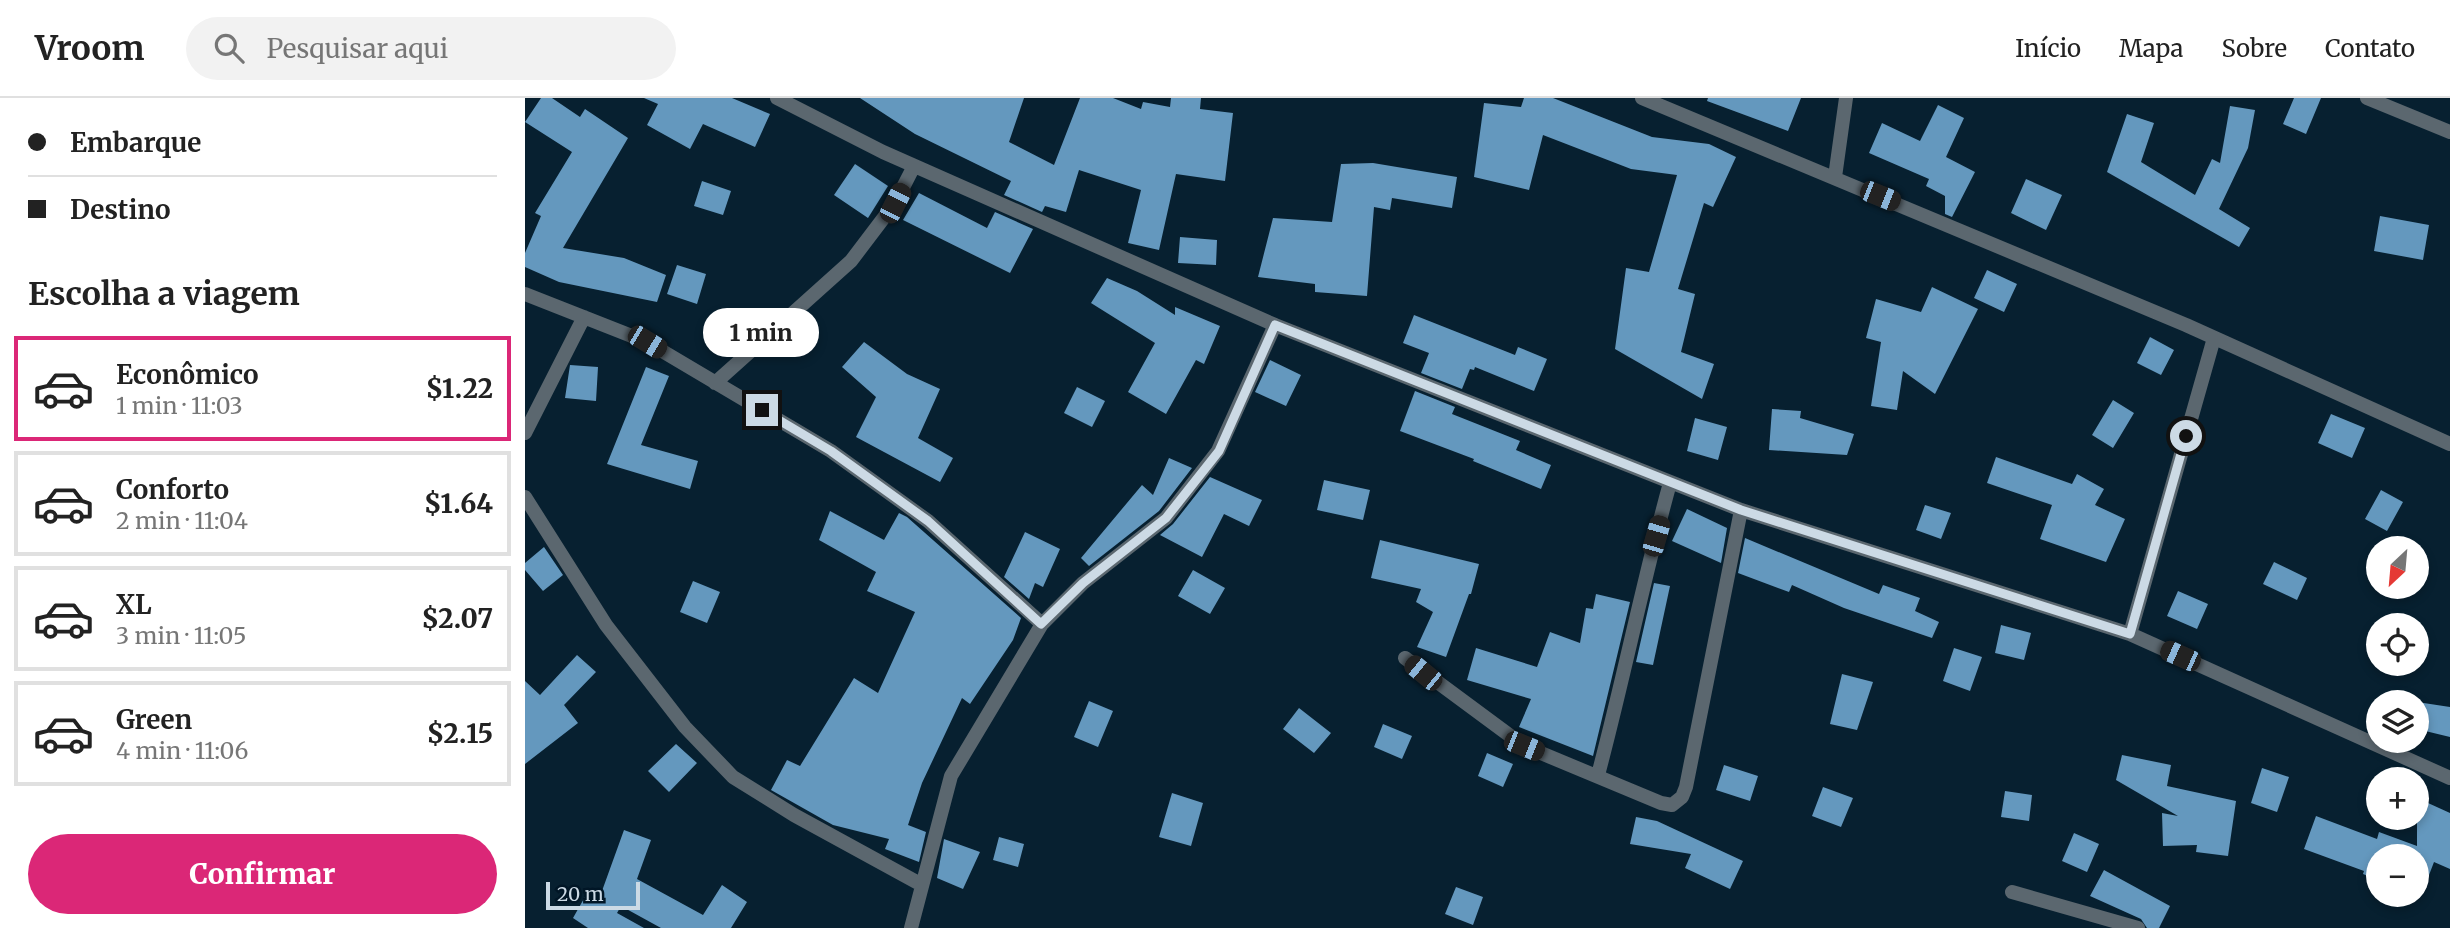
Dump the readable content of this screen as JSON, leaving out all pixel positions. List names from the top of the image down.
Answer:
{
  "scale_bar": "20 m",
  "north": "bottom left",
  "page": {
    "header": "Vroom",
    "search": "Pesquisar aqui",
    "nav": [
      "Início",
      "Mapa",
      "Sobre",
      "Contato"
    ],
    "banner": ["Embarque", "Destino"],
    "heading": "Escolha a viagem",
    "bubble": "1 min",
    "list": [
      {
        "name": "Econômico",
        "note": "1 min · 11:03",
        "value": "$1.22"
      },
      {
        "name": "Conforto",
        "note": "2 min · 11:04",
        "value": "$1.64"
      },
      {
        "name": "XL",
        "note": "3 min · 11:05",
        "value": "$2.07"
      },
      {
        "name": "Green",
        "note": "4 min · 11:06",
        "value": "$2.15"
      }
    ],
    "map_buttons": ["+", "−"],
    "buttons": "Confirmar",
    "scale": "20 m"
  }
}
